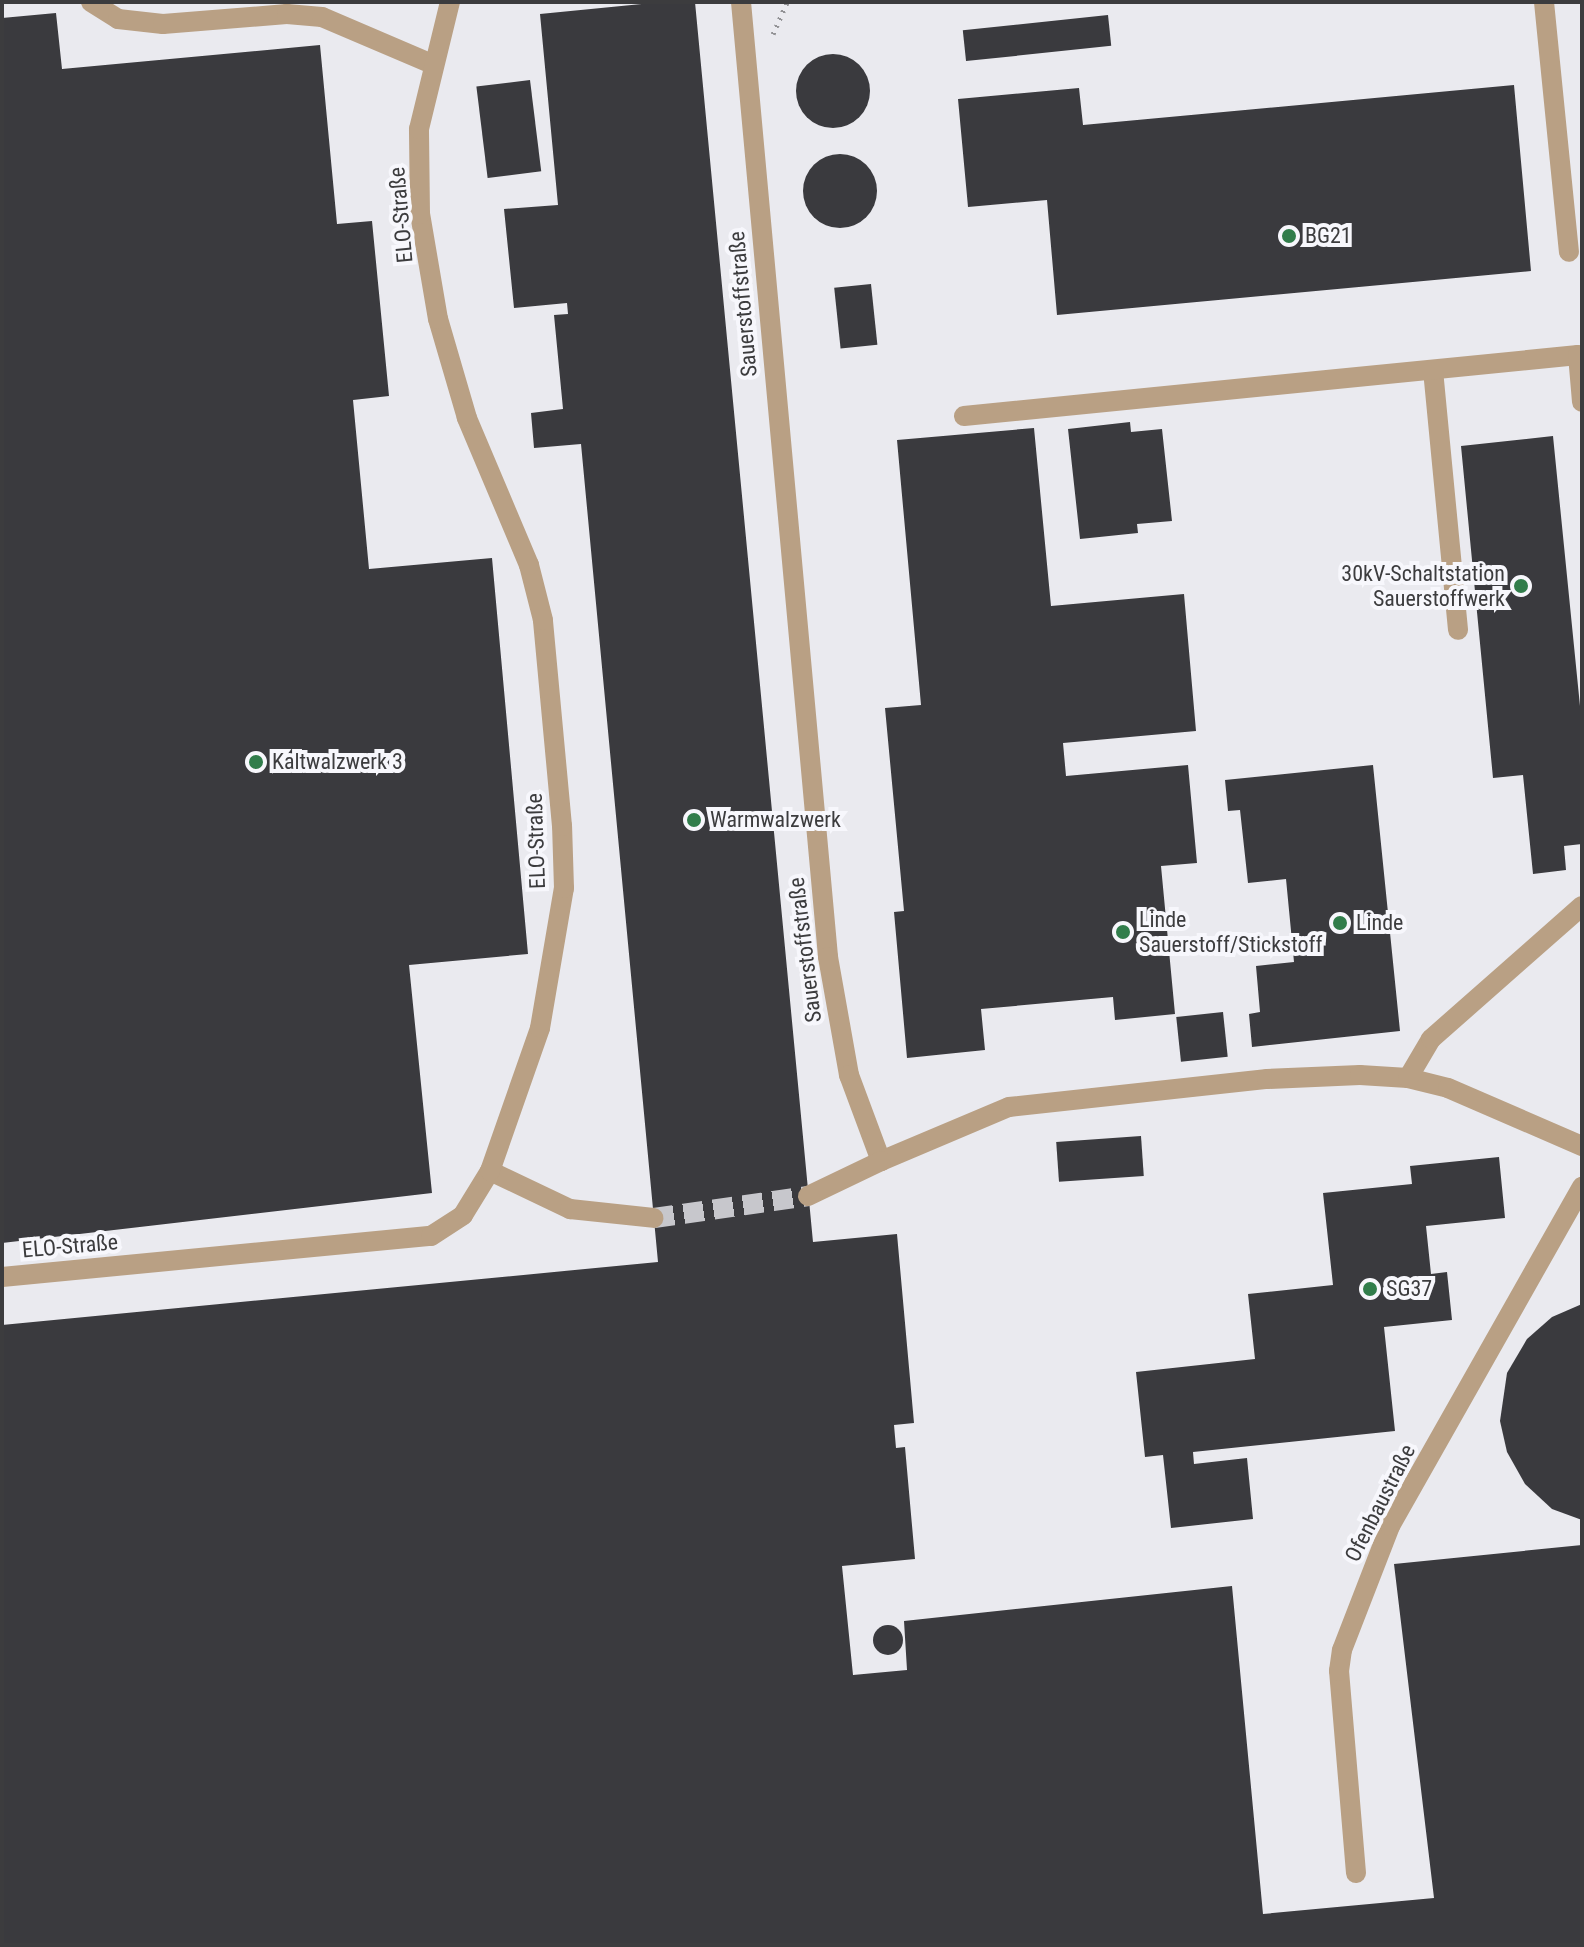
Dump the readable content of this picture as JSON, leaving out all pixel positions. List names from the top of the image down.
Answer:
{
  "streets": {
    "street": ["ELO-Straße", "Sauerstoffstraße", "Ofenbaustraße"]
  },
  "places": [
    "BG21",
    "30kV-Schaltstation Sauerstoffwerk",
    "Kaltwalzwerk 3",
    "Warmwalzwerk",
    "Linde",
    "Linde Sauerstoff/Stickstoff",
    "SG37"
  ]
}
